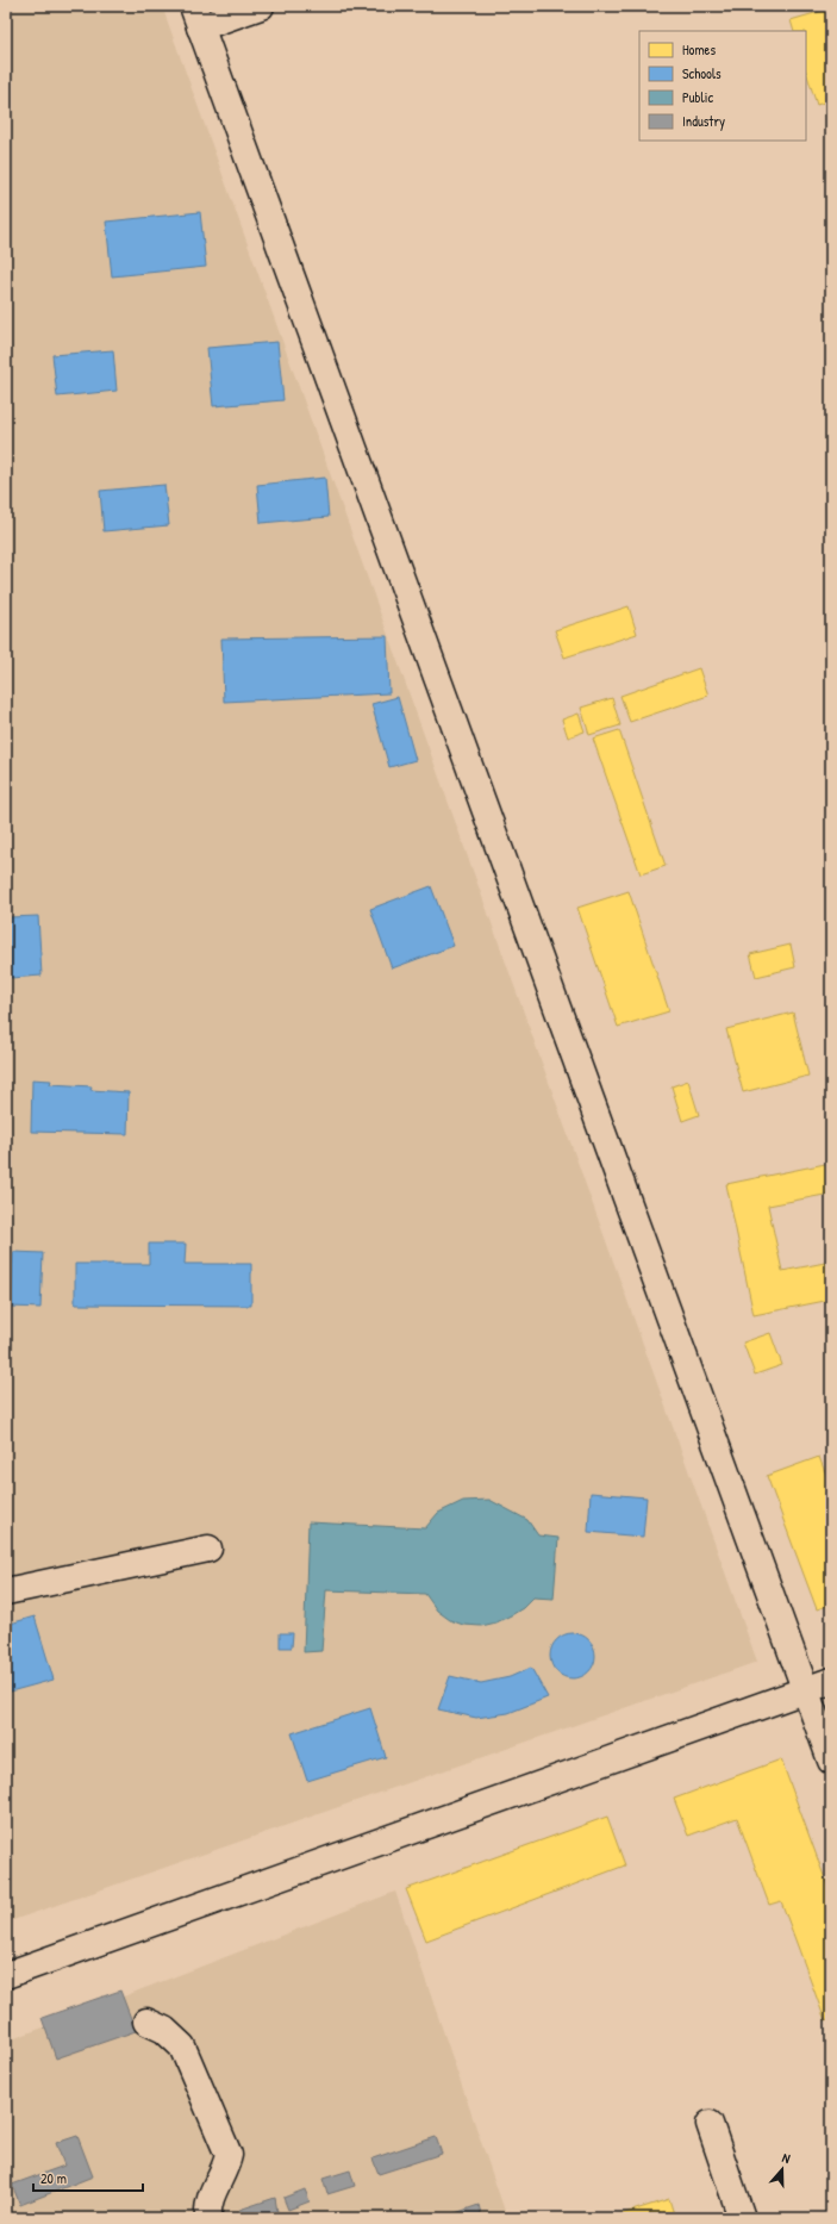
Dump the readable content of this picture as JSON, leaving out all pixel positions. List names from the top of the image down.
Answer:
{
  "legend": [
    "Homes",
    "Schools",
    "Public",
    "Industry"
  ],
  "scale_bar": "20 m",
  "north": "top"
}
